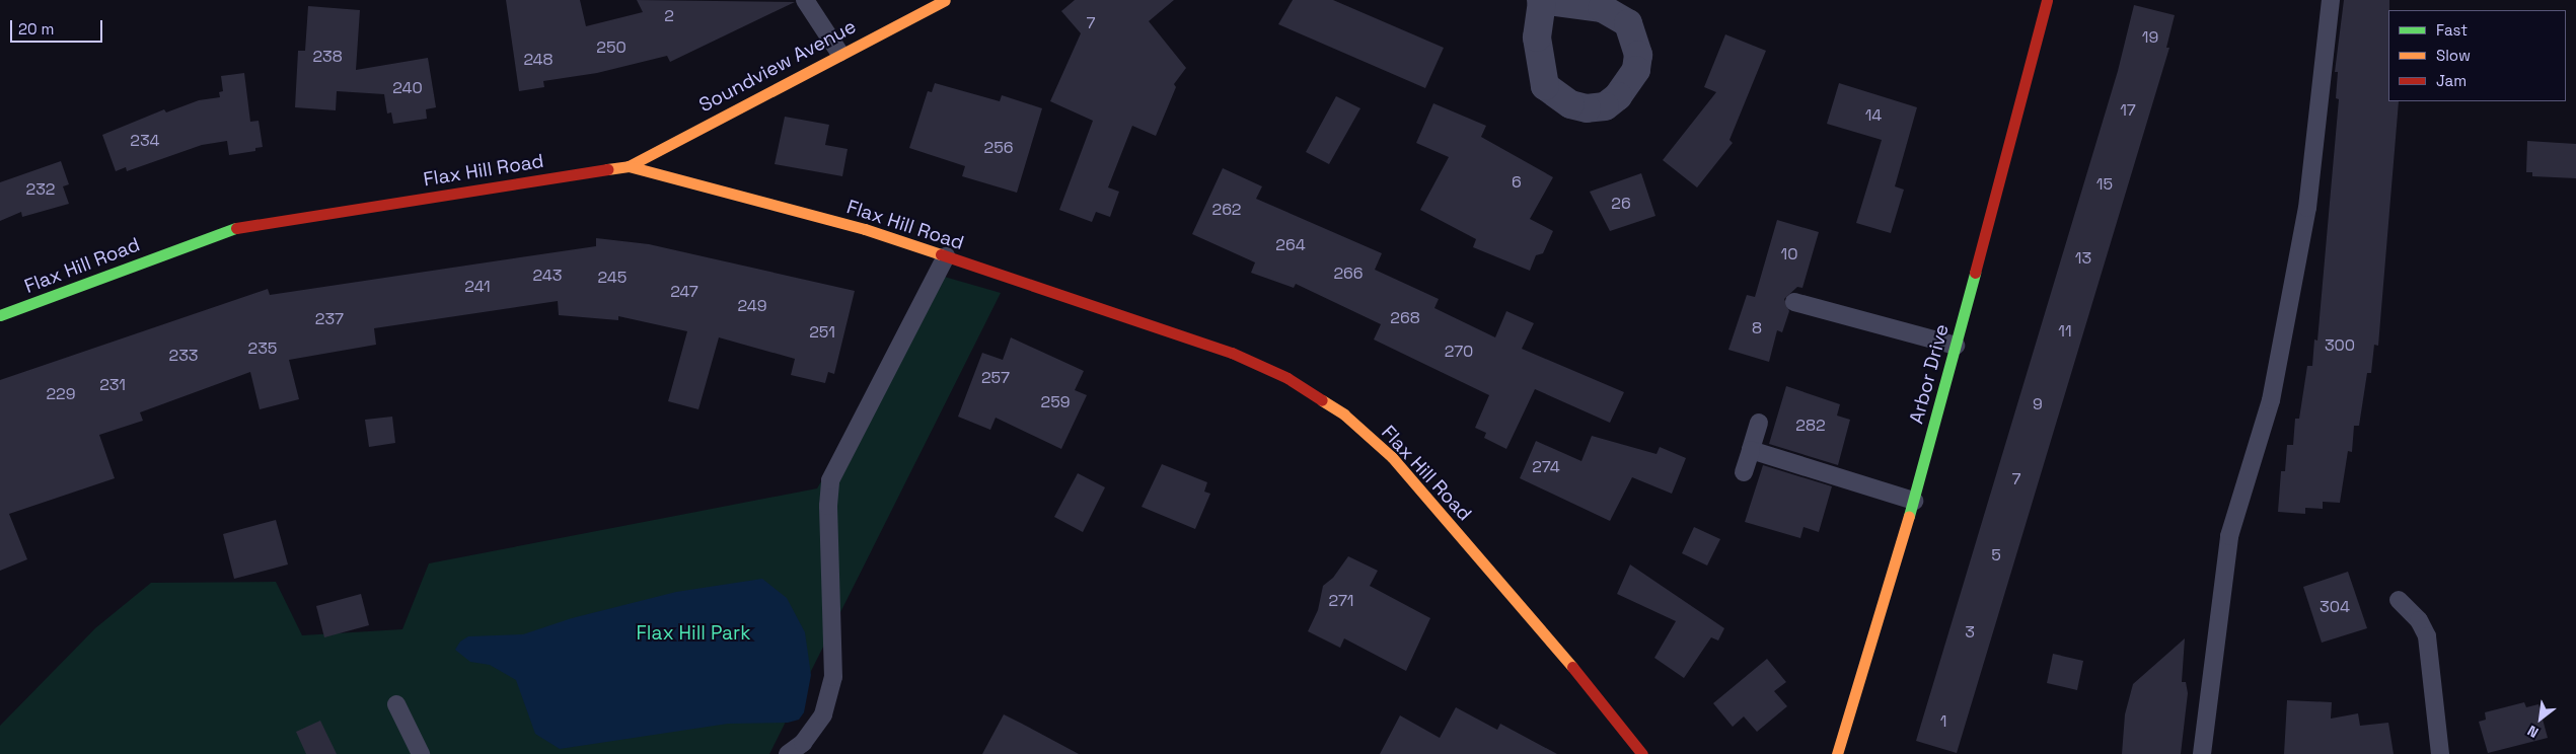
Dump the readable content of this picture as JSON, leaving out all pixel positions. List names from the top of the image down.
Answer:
{
  "streets": {
    "main road": ["Soundview Avenue", "Flax Hill Road", "Arbor Drive"]
  },
  "crossings": [
    ["Soundview Avenue", "Flax Hill Road"]
  ],
  "parks": ["Flax Hill Park"],
  "house_numbers": [
    "2",
    "7",
    "19",
    "250",
    "238",
    "248",
    "240",
    "17",
    "14",
    "234",
    "256",
    "6",
    "15",
    "232",
    "26",
    "262",
    "264",
    "10",
    "13",
    "266",
    "243",
    "245",
    "241",
    "247",
    "249",
    "268",
    "237",
    "8",
    "11",
    "251",
    "300",
    "235",
    "270",
    "233",
    "257",
    "231",
    "229",
    "259",
    "9",
    "282",
    "274",
    "7",
    "5",
    "271",
    "304",
    "3",
    "1"
  ],
  "legend": ["Fast", "Slow", "Jam"],
  "scale_bar": "20 m",
  "north": "bottom left"
}
